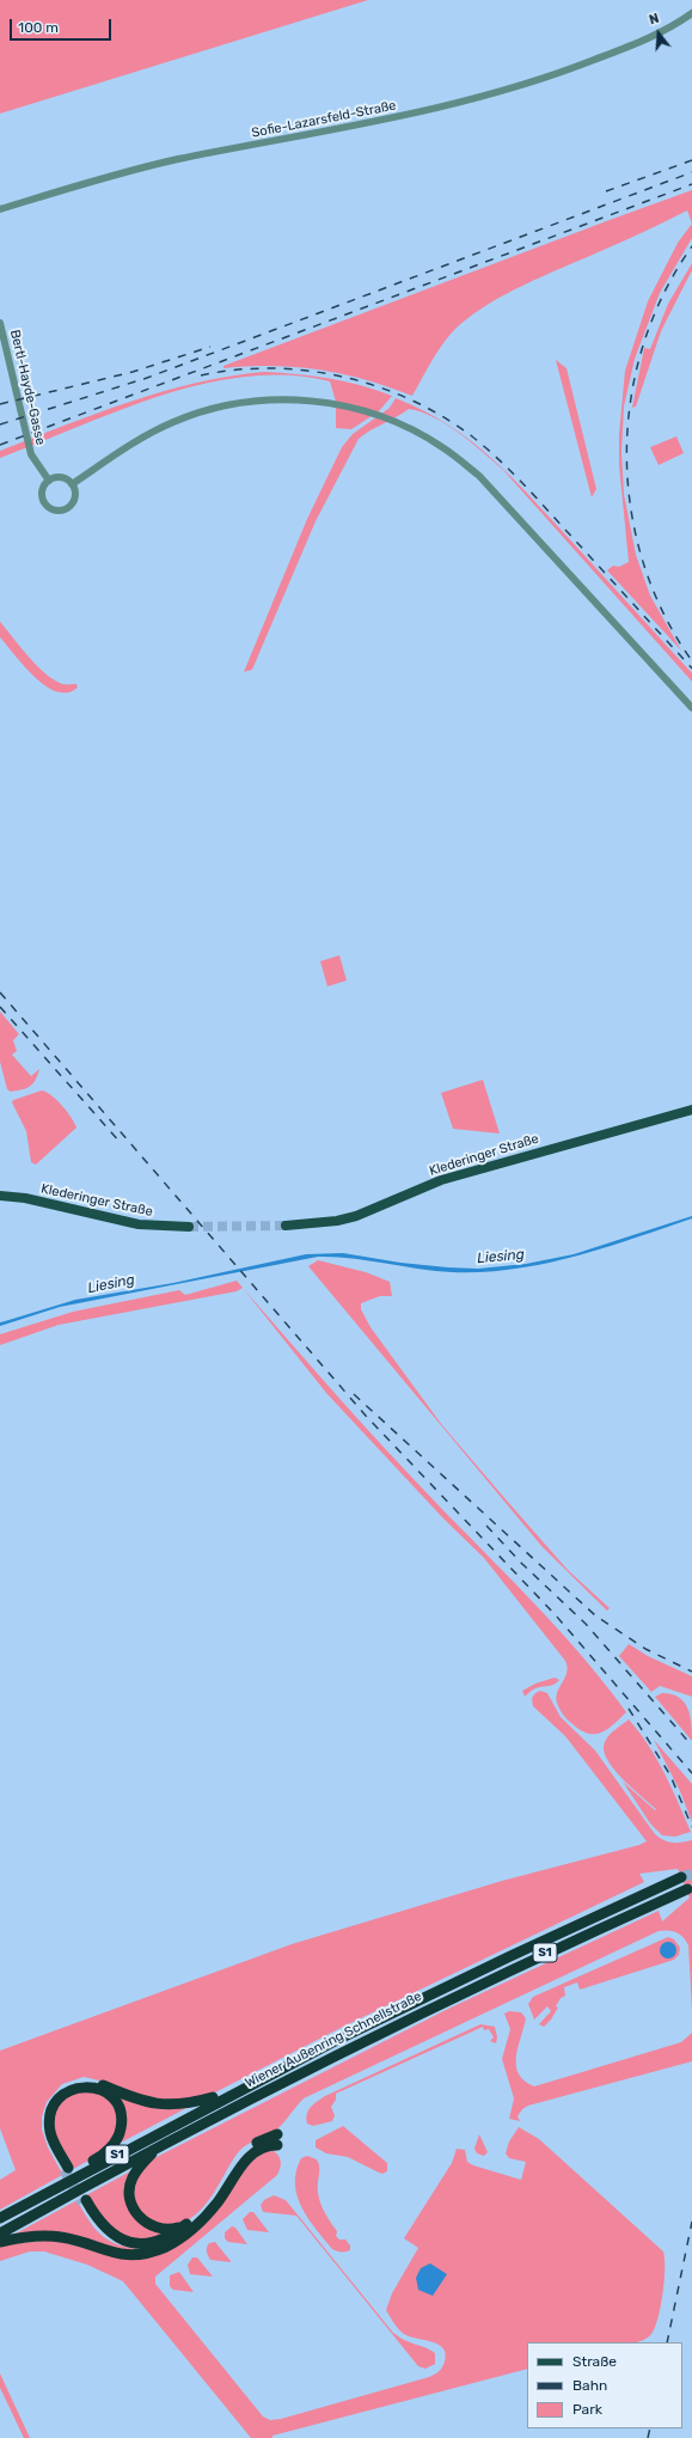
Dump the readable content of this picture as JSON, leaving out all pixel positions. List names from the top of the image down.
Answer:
{
  "streets": {
    "highway": ["S1", "Wiener Außenring Schnellstraße"],
    "main road": ["Klederinger Straße"],
    "street": ["Sofie-Lazarsfeld-Straße", "Bertl-Hayde-Gasse"]
  },
  "water": ["Liesing"],
  "legend": ["Straße", "Bahn", "Park"],
  "scale_bar": "100 m",
  "north": "top"
}
